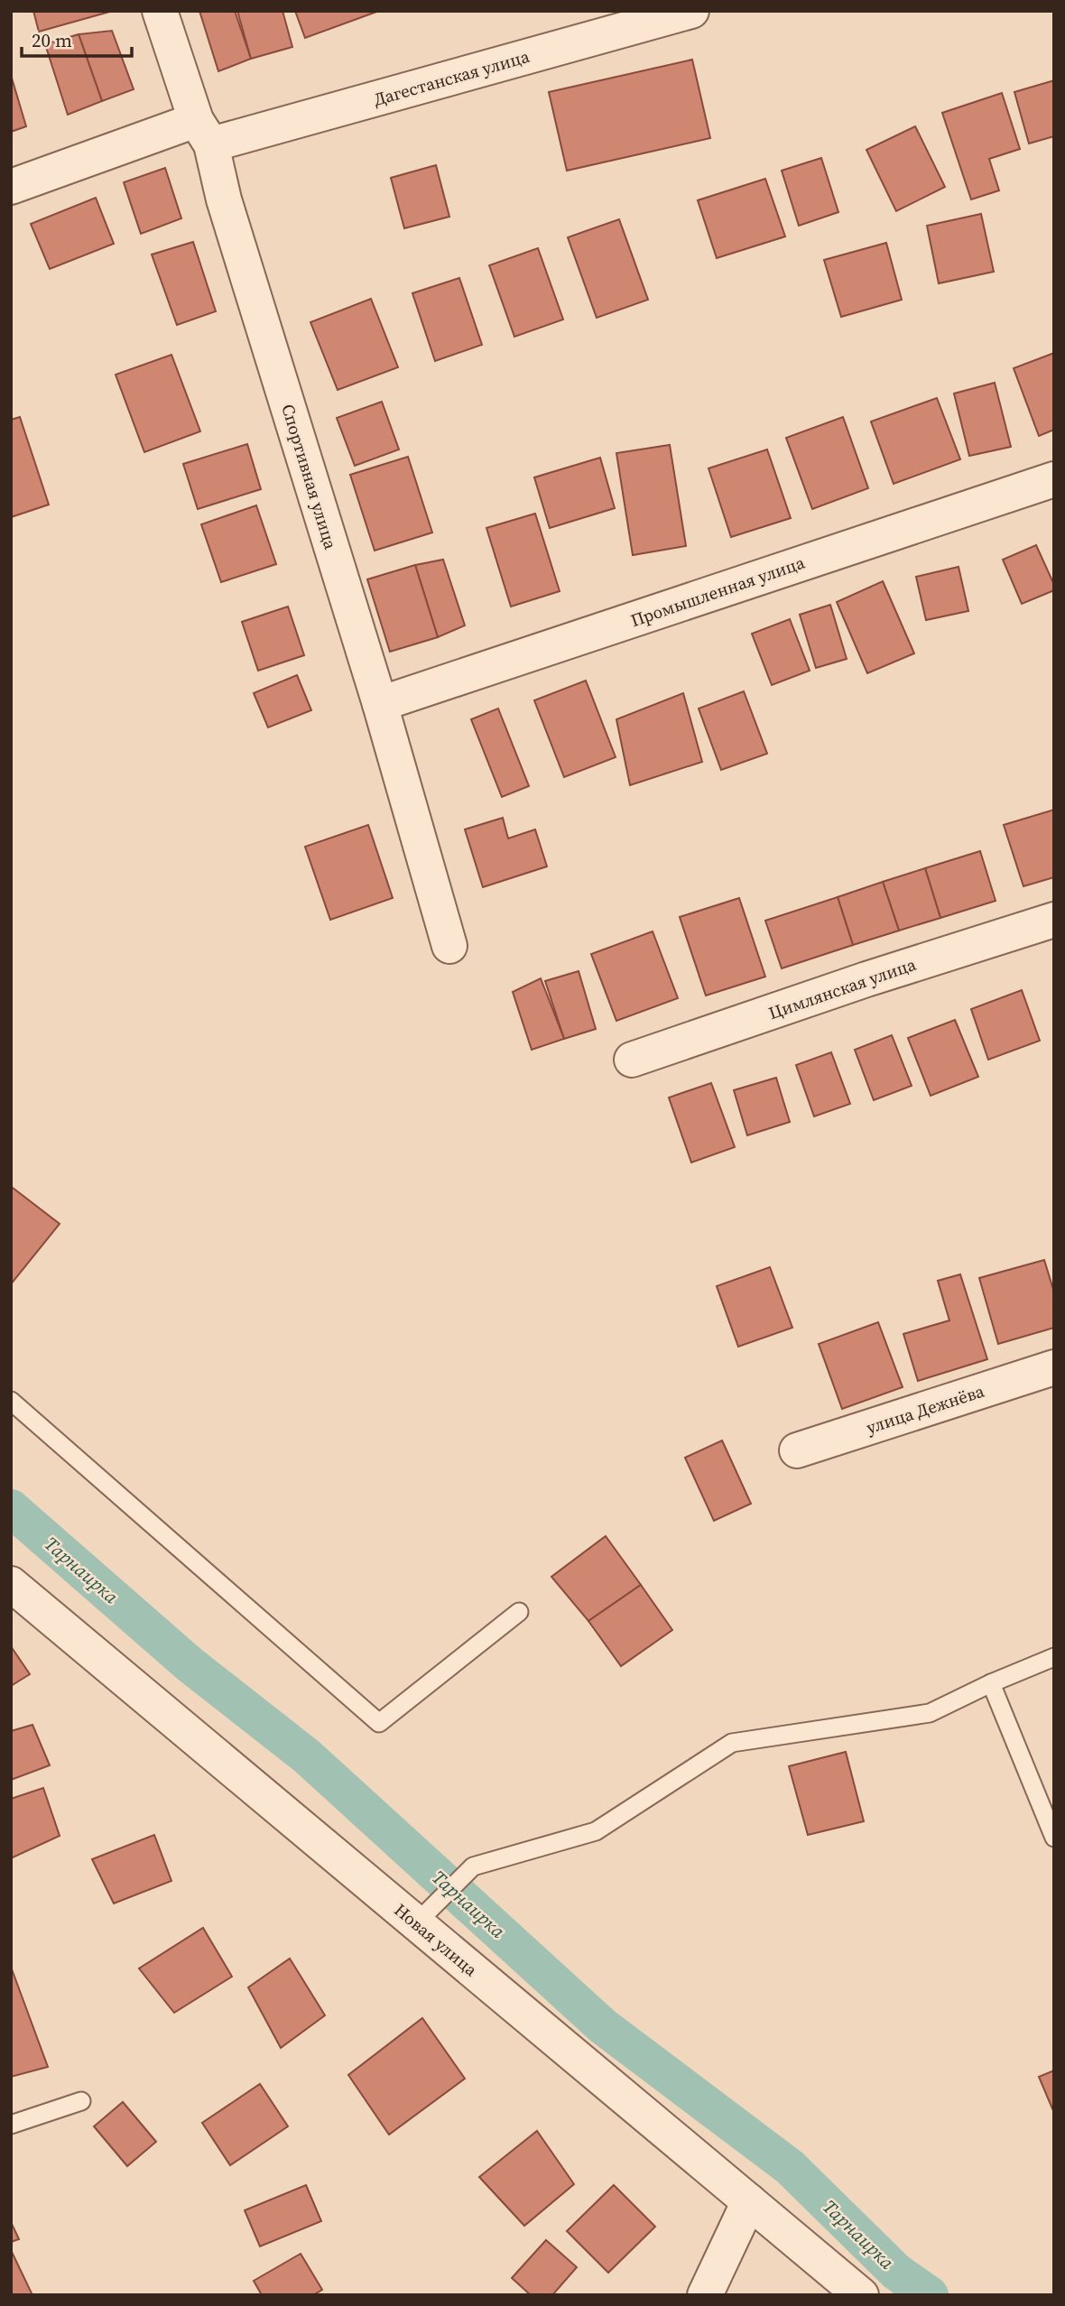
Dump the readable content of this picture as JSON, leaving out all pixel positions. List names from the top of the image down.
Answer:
{
  "streets": {
    "street": [
      "Дагестанская улица",
      "Спортивная улица",
      "Промышленная улица",
      "Цимлянская улица",
      "улица Дежнёва",
      "Новая улица"
    ]
  },
  "crossings": [
    ["Дагестанская улица", "Спортивная улица"],
    ["Спортивная улица", "Промышленная улица"]
  ],
  "water": ["Тарнаирка"],
  "scale_bar": "20 m"
}
